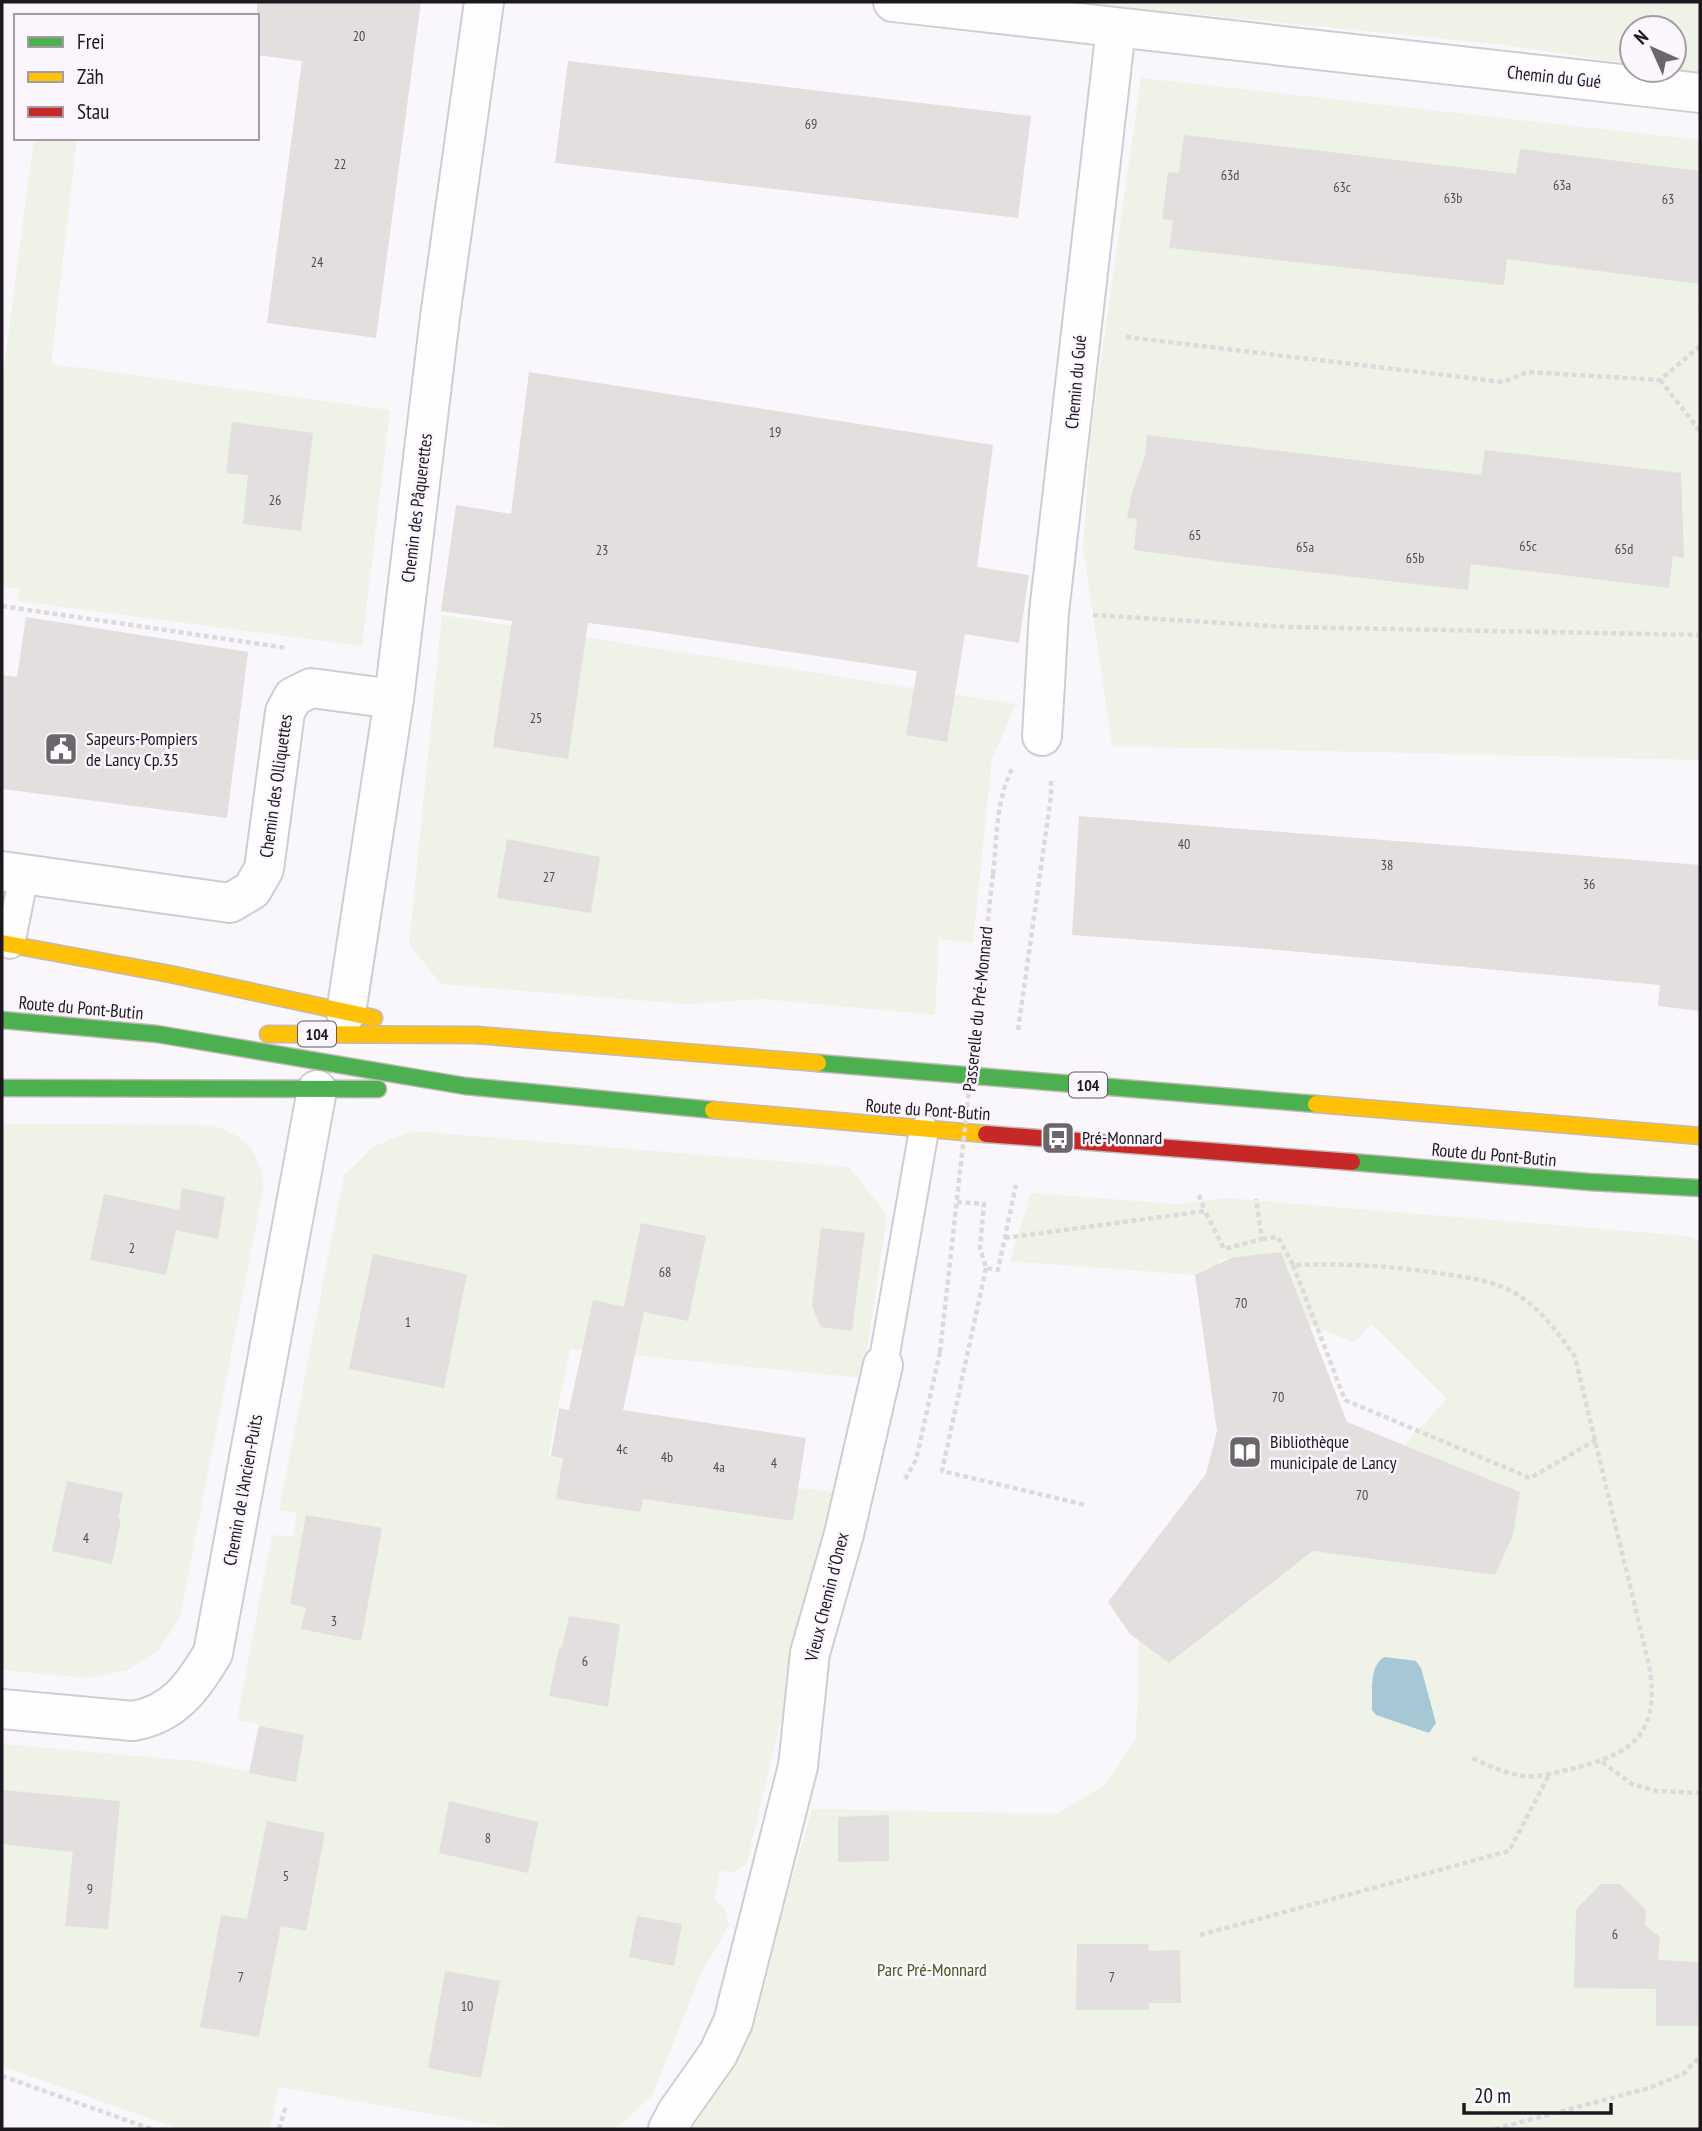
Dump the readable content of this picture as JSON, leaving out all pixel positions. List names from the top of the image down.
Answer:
{
  "streets": {
    "main road": ["Route du Pont-Butin", "104"],
    "street": [
      "Chemin du Gué",
      "Chemin des Pâquerettes",
      "Chemin des Olliquettes",
      "Chemin de l'Ancien-Puits",
      "Vieux Chemin d'Onex"
    ],
    "path": ["Passerelle du Pré-Monnard"]
  },
  "crossings": [
    ["Chemin du Gué", "Passerelle du Pré-Monnard"],
    ["Chemin des Pâquerettes", "Chemin des Olliquettes"],
    ["Route du Pont-Butin", "Vieux Chemin d'Onex"]
  ],
  "parks": ["Parc Pré-Monnard"],
  "places": {
    "public building": ["Sapeurs-Pompiers de Lancy Cp.35"],
    "bus stop": ["Pré-Monnard"],
    "library": ["Bibliothèque municipale de Lancy"]
  },
  "house_numbers": [
    "20",
    "69",
    "22",
    "63d",
    "63a",
    "63c",
    "63b",
    "63",
    "24",
    "19",
    "26",
    "65",
    "65c",
    "65a",
    "65d",
    "23",
    "65b",
    "25",
    "40",
    "38",
    "27",
    "36",
    "2",
    "68",
    "70",
    "1",
    "70",
    "4c",
    "4b",
    "4",
    "4a",
    "70",
    "4",
    "3",
    "6",
    "8",
    "5",
    "9",
    "6",
    "7",
    "7",
    "10"
  ],
  "legend": ["Frei", "Zäh", "Stau"],
  "scale_bar": "20 m",
  "north": "top left"
}
